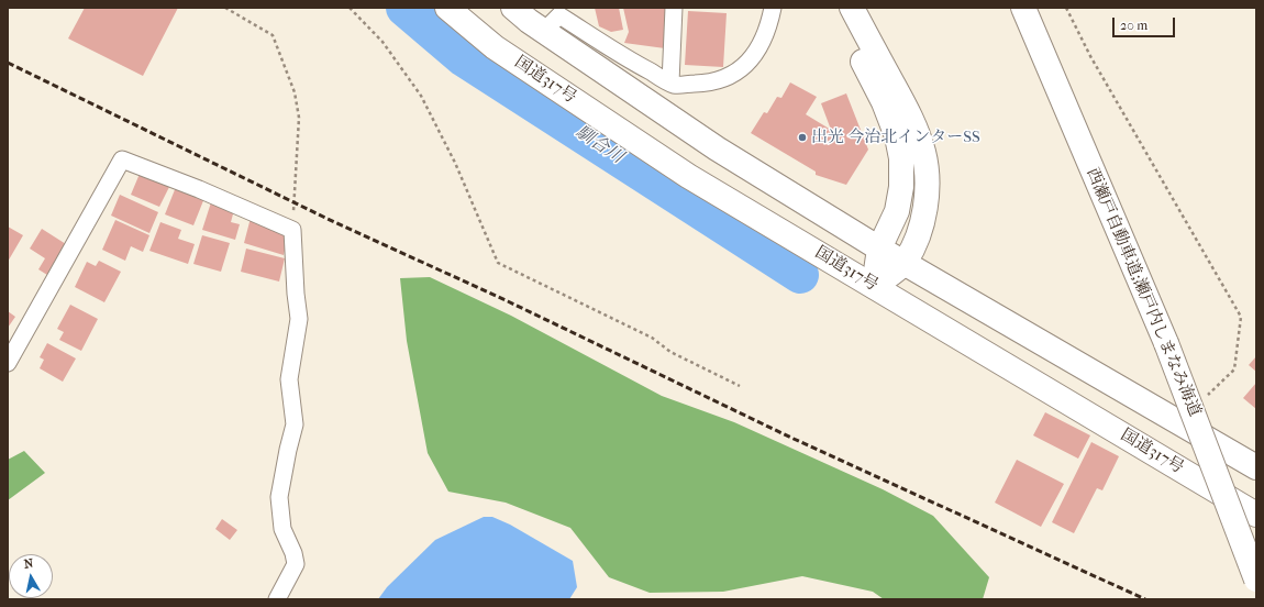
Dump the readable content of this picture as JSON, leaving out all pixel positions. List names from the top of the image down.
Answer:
{
  "streets": {
    "highway": ["国道317号", "西瀬戸自動車道;瀬戸内しまなみ海道"]
  },
  "water": ["馴合川"],
  "places": ["出光 今治北インターSS"],
  "scale_bar": "20 m",
  "north": "top"
}
